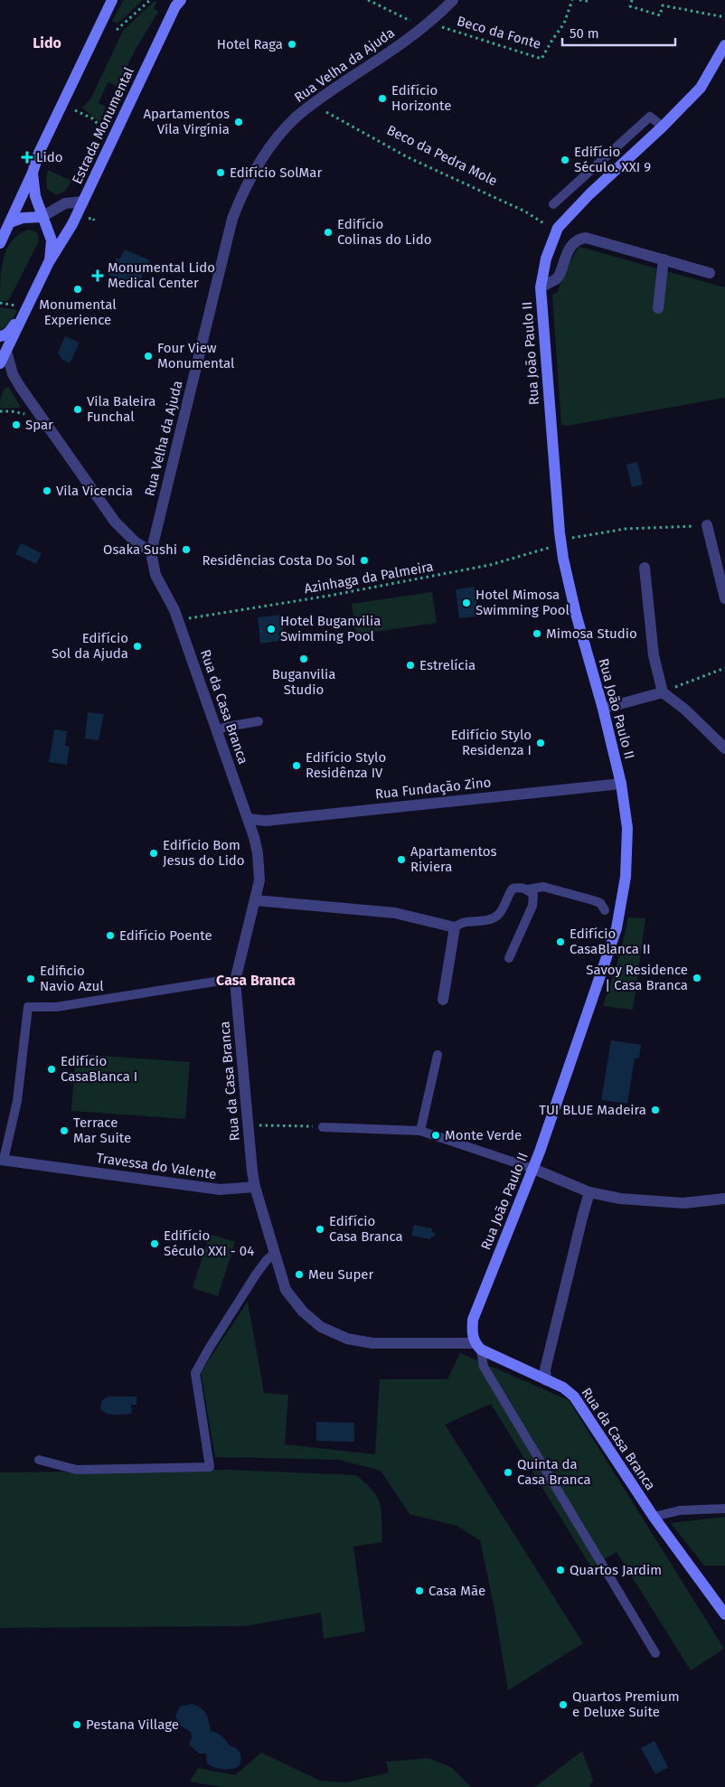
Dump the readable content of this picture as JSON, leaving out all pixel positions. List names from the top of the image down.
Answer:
{
  "streets": {
    "street": [
      "Rua Velha da Ajuda",
      "Estrada Monumental",
      "Rua João Paulo II",
      "Rua da Casa Branca",
      "Rua Fundação Zino",
      "Travessa do Valente"
    ],
    "path": ["Beco da Fonte", "Beco da Pedra Mole", "Azinhaga da Palmeira"]
  },
  "crossings": [
    ["Rua Velha da Ajuda", "Rua da Casa Branca"],
    ["Rua João Paulo II", "Rua da Casa Branca"],
    ["Rua João Paulo II", "Rua Fundação Zino"],
    ["Rua da Casa Branca", "Rua Fundação Zino"],
    ["Rua da Casa Branca", "Travessa do Valente"]
  ],
  "districts": ["Lido", "Casa Branca"],
  "places": {
    "other": [
      "Hotel Raga",
      "Edifício Horizonte",
      "Apartamentos Vila Virgínia",
      "Edifício Século. XXI 9",
      "Edifício SolMar",
      "Edifício Colinas do Lido",
      "Monumental Experience",
      "Four View Monumental",
      "Vila Baleira Funchal",
      "Spar",
      "Vila Vicencia",
      "Osaka Sushi",
      "Residências Costa Do Sol",
      "Hotel Mimosa Swimming Pool",
      "Hotel Buganvilia Swimming Pool",
      "Mimosa Studio",
      "Edifício Sol da Ajuda",
      "Buganvilia Studio",
      "Estrelícia",
      "Edifício Stylo Residenza I",
      "Edifício Stylo Residênza IV",
      "Edifício Bom Jesus do Lido",
      "Apartamentos Riviera",
      "Edifício Poente",
      "Edifício CasaBlanca II",
      "Savoy Residence | Casa Branca",
      "Edificio Navio Azul",
      "Edifício CasaBlanca I",
      "TUI BLUE Madeira",
      "Terrace Mar Suite",
      "Monte Verde",
      "Edifício Casa Branca",
      "Edifício Século XXI - 04",
      "Meu Super",
      "Quinta da Casa Branca",
      "Quartos Jardim",
      "Casa Mãe",
      "Quartos Premium e Deluxe Suite",
      "Pestana Village"
    ],
    "health": ["Lido", "Monumental Lido Medical Center"]
  },
  "scale_bar": "50 m"
}
